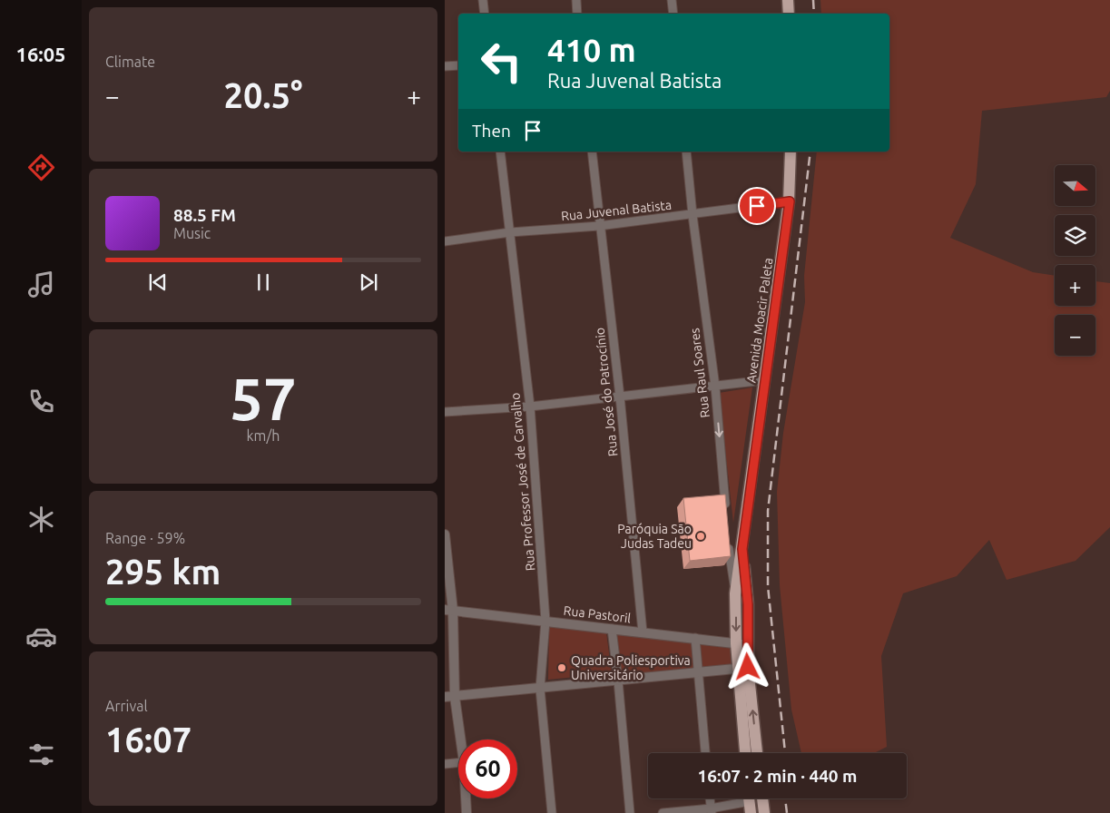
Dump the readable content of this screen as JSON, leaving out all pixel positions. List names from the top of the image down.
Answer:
{
  "streets": {
    "main road": ["Avenida Moacir Paleta"],
    "street": [
      "Rua Juvenal Batista",
      "Rua Raul Soares",
      "Rua José do Patrocínio",
      "Rua Professor José de Carvalho",
      "Rua Pastoril"
    ]
  },
  "crossings": [
    ["Rua Juvenal Batista", "Avenida Moacir Paleta"],
    ["Rua Juvenal Batista", "Rua Raul Soares"],
    ["Rua Juvenal Batista", "Rua José do Patrocínio"],
    ["Rua Juvenal Batista", "Rua Professor José de Carvalho"],
    ["Avenida Moacir Paleta", "Rua Pastoril"],
    ["Rua José do Patrocínio", "Rua Pastoril"],
    ["Rua Professor José de Carvalho", "Rua Pastoril"]
  ],
  "one_way": ["Rua Raul Soares"],
  "places": ["Paróquia São Judas Tadeu", "Quadra Poliesportiva Universitário"],
  "north": "right",
  "page": {
    "tabs": "16:05",
    "tile": [
      "Climate",
      ["57", "km/h"],
      ["Range · 59%", "295 km"],
      ["Arrival", "16:07"]
    ],
    "turn": ["410 m", "Rua Juvenal Batista"],
    "heat": ["−", "20.5°", "+"],
    "then": "Then",
    "map_buttons": ["+", "−"],
    "song": ["88.5 FM", "Music"],
    "limit": "60",
    "trip": "16:07 · 2 min · 440 m"
  }
}
